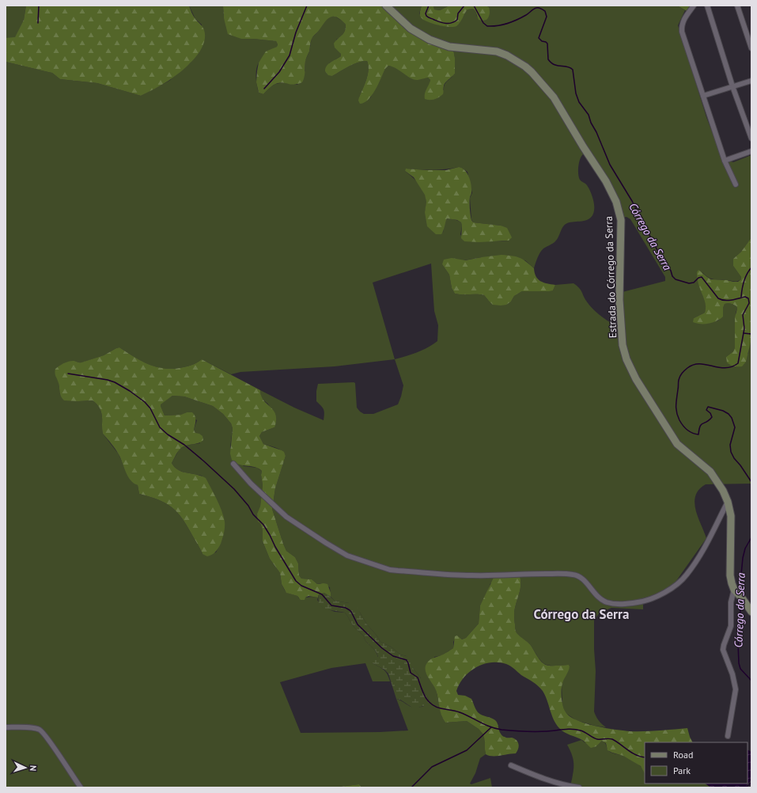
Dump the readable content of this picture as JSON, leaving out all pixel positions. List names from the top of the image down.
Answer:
{
  "streets": {
    "street": ["Estrada do Córrego da Serra"]
  },
  "districts": ["Córrego da Serra"],
  "water": ["Córrego da Serra"],
  "legend": ["Road", "Park"],
  "north": "right"
}
